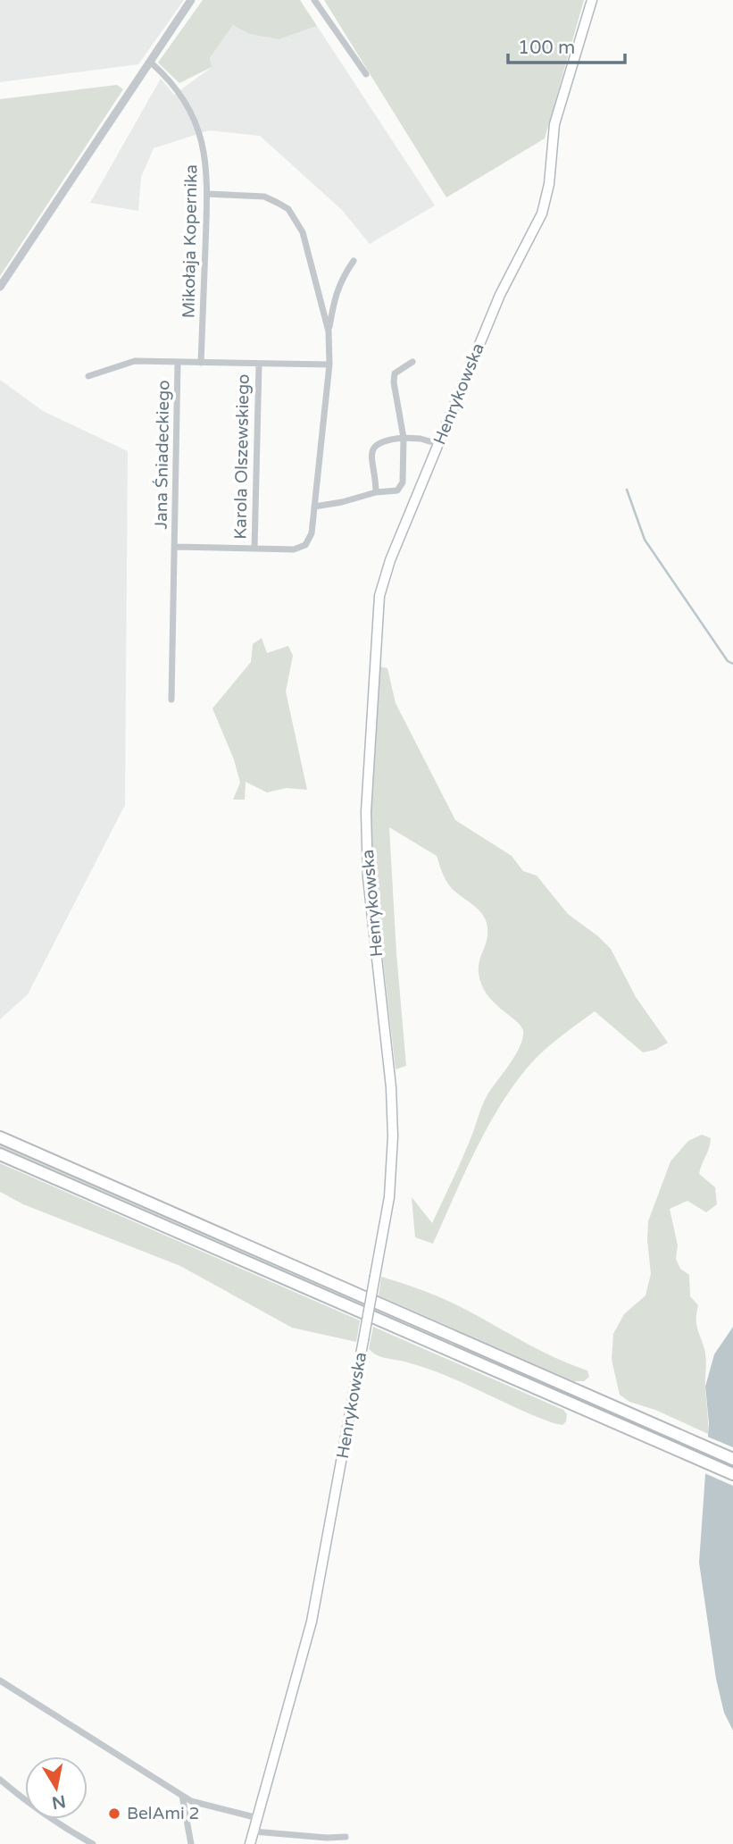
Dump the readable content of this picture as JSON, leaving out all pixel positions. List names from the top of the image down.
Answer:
{
  "streets": {
    "main road": ["Henrykowska"],
    "street": ["Mikołaja Kopernika", "Jana Śniadeckiego", "Karola Olszewskiego"]
  },
  "places": ["BelAmi 2"],
  "scale_bar": "100 m",
  "north": "bottom"
}
